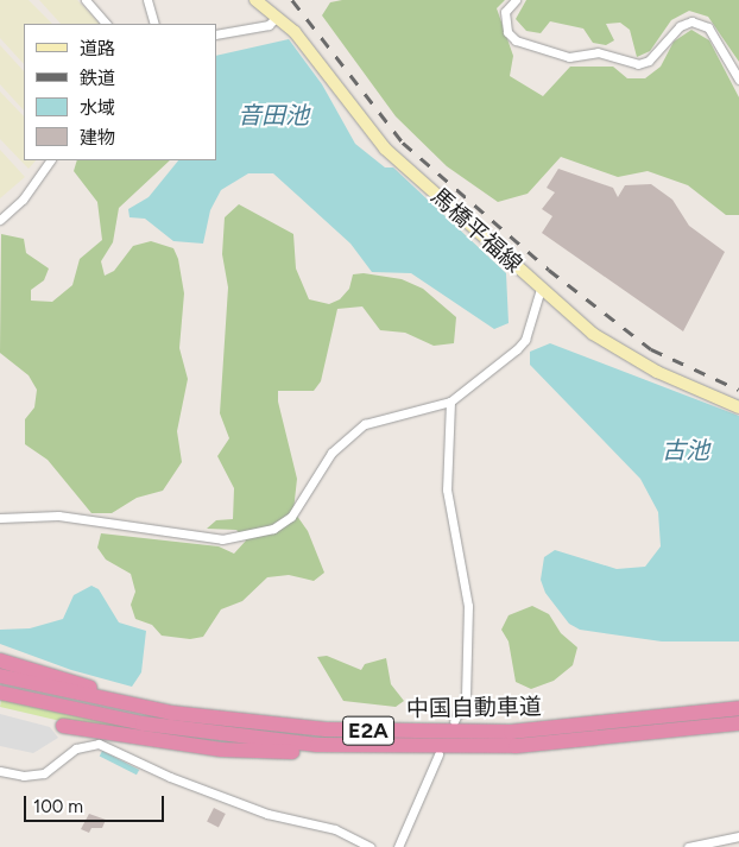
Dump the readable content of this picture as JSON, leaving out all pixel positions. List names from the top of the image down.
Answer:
{
  "streets": {
    "highway": ["中国自動車道", "E2A"],
    "main road": ["馬橋平福線"]
  },
  "water": ["音田池", "古池"],
  "legend": [
    "道路",
    "鉄道",
    "水域",
    "建物"
  ],
  "scale_bar": "100 m"
}
